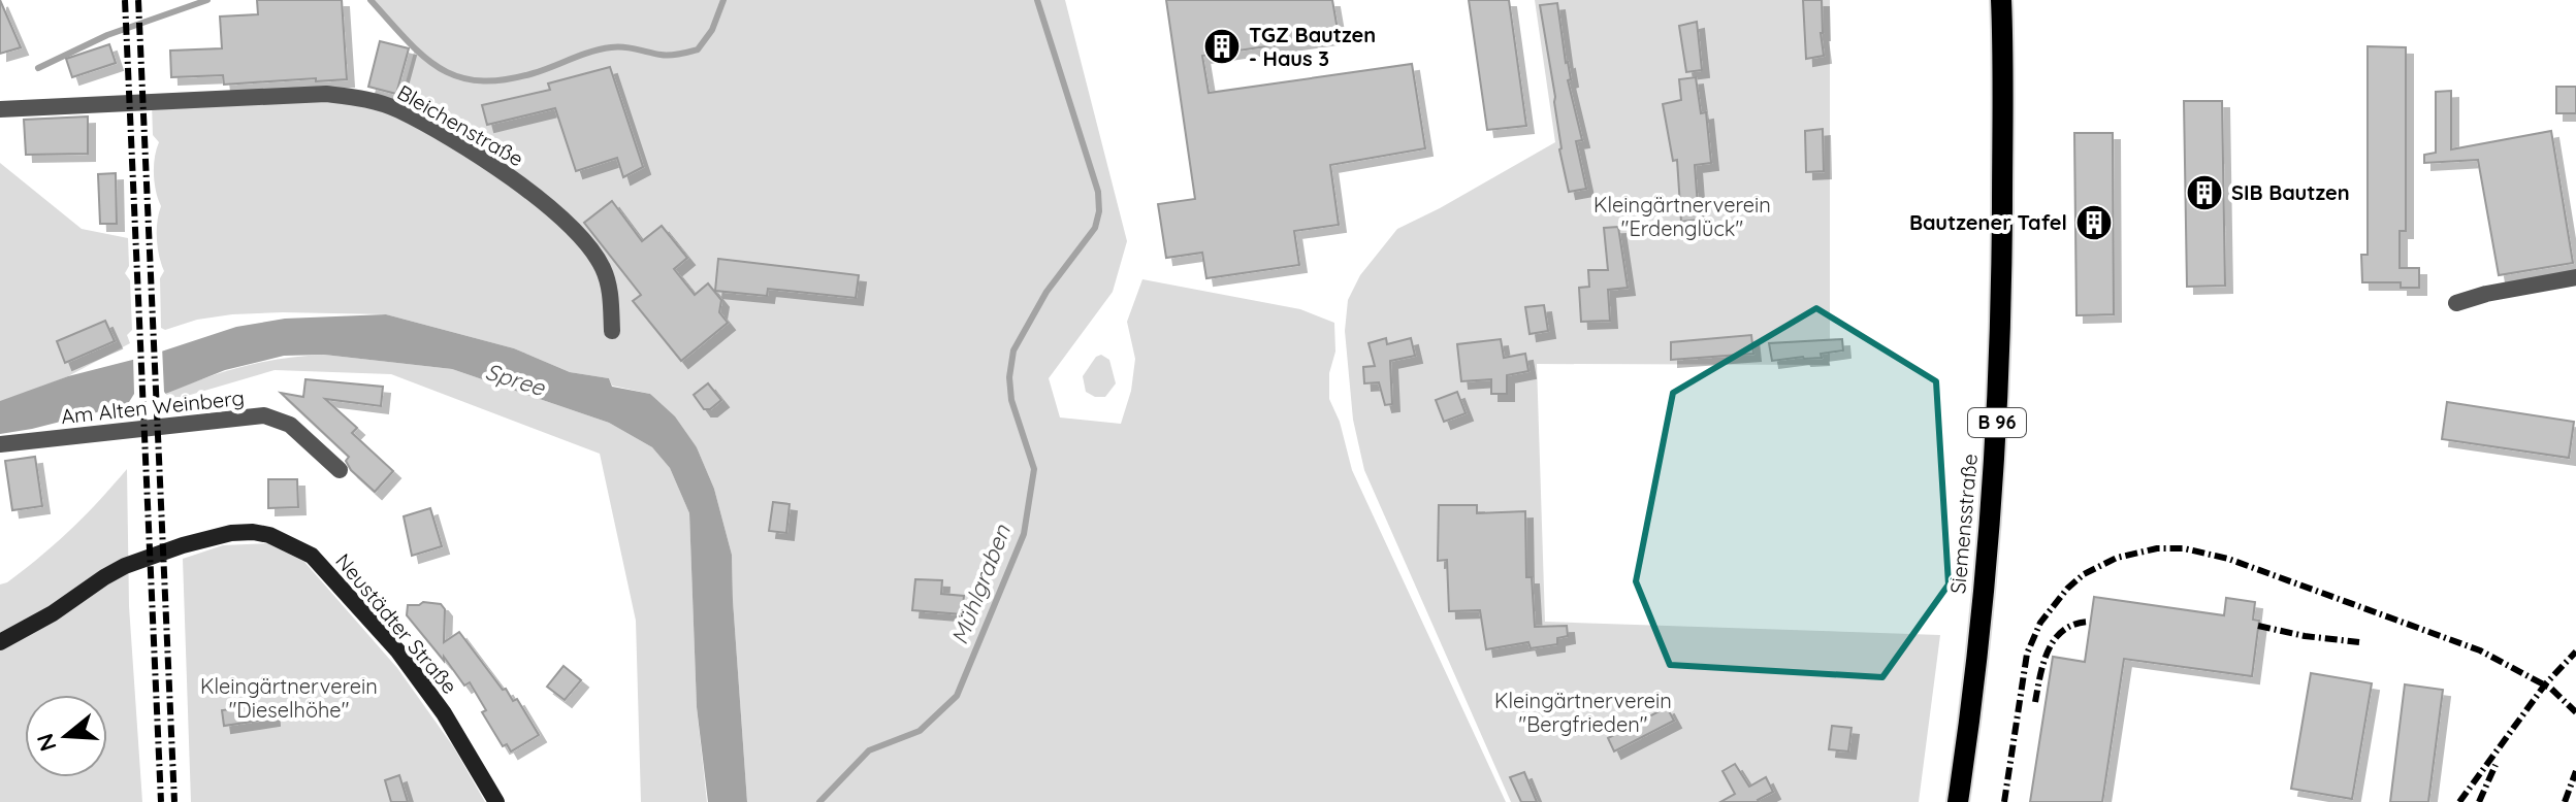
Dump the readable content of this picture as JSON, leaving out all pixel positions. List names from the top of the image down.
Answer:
{
  "streets": {
    "main road": ["B 96", "Siemensstraße"],
    "street": ["Bleichenstraße", "Am Alten Weinberg", "Neustädter Straße"]
  },
  "water": ["Spree", "Mühlgraben"],
  "parks": ["Kleingärtnerverein \"Erdenglück\"", "Kleingärtnerverein \"Dieselhöhe\"", "Kleingärtnerverein \"Bergfrieden\""],
  "places": {
    "building": ["TGZ Bautzen - Haus 3", "SIB Bautzen", "Bautzener Tafel"]
  },
  "north": "left"
}
